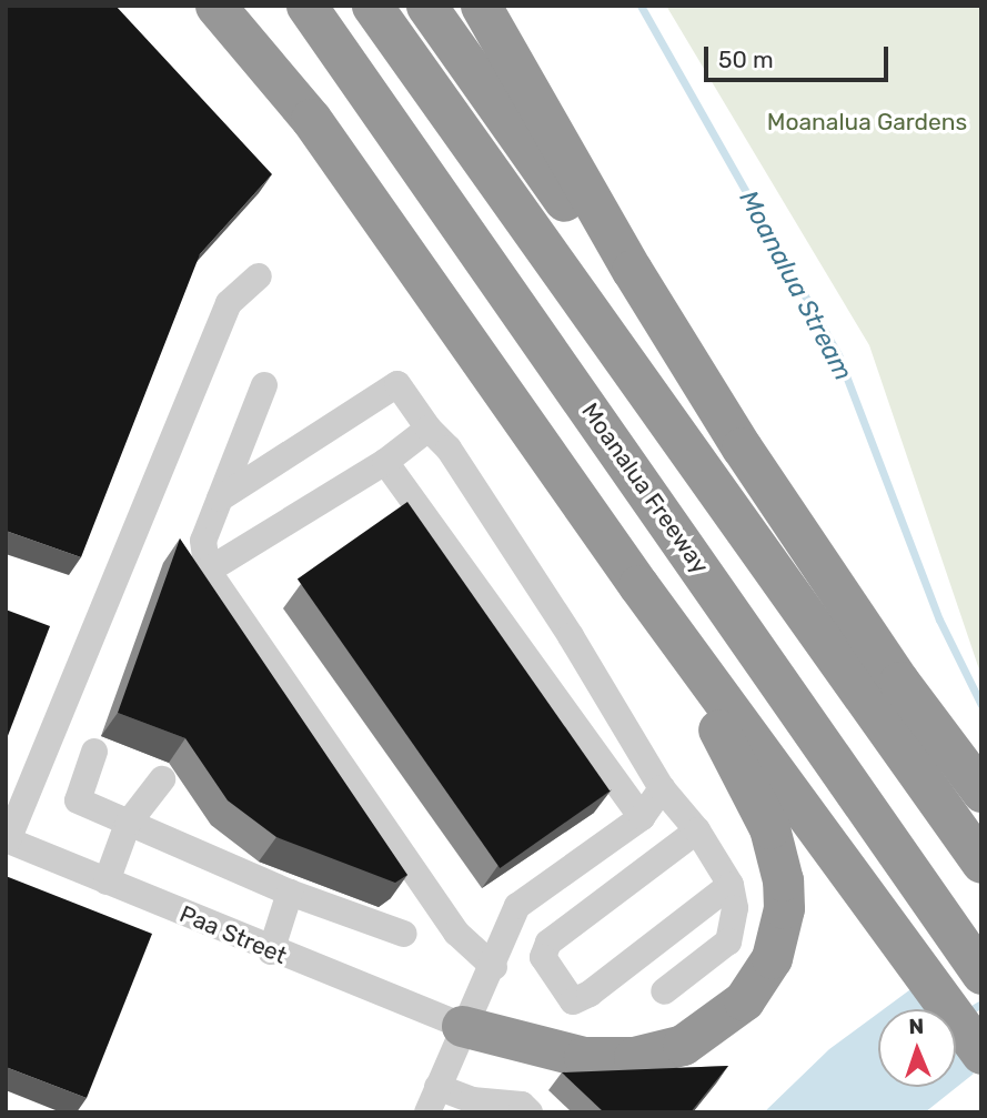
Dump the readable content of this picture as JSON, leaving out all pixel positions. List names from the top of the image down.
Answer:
{
  "streets": {
    "highway": ["Moanalua Freeway"],
    "street": ["Paa Street"]
  },
  "water": ["Moanalua Stream"],
  "parks": ["Moanalua Gardens"],
  "scale_bar": "50 m",
  "north": "top"
}
